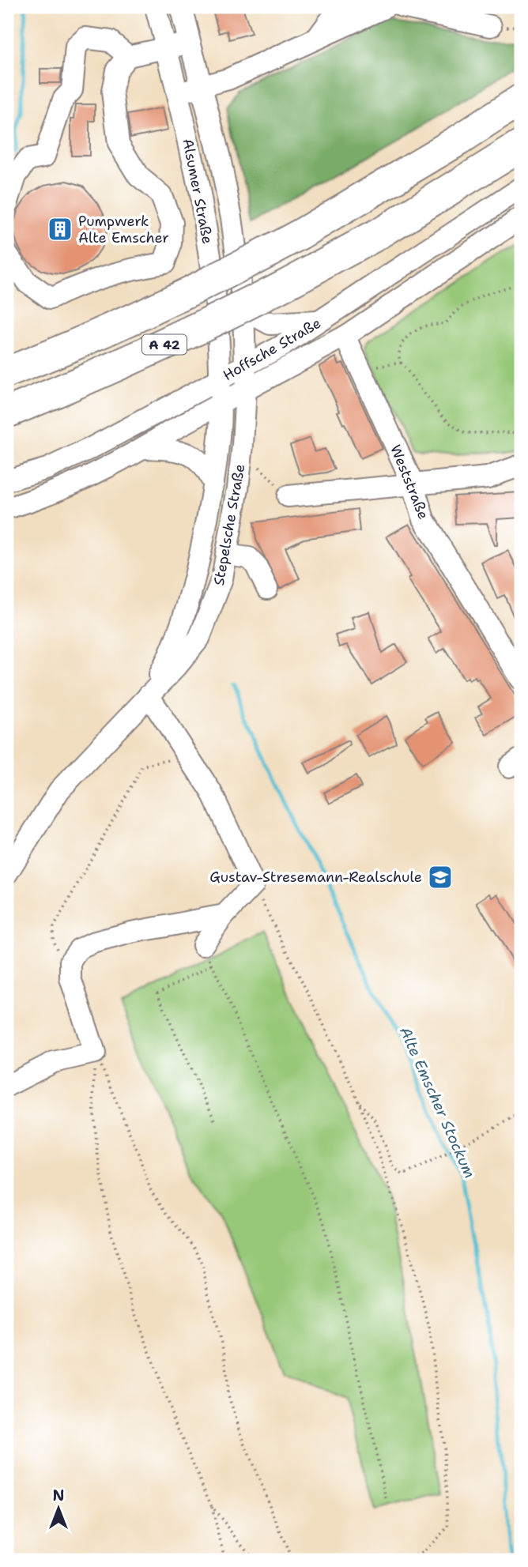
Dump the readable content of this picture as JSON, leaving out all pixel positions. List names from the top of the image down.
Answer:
{
  "streets": {
    "highway": ["A 42"],
    "street": [
      "Alsumer Straße",
      "Hoffsche Straße",
      "Weststraße",
      "Stepelsche Straße"
    ]
  },
  "crossings": [
    ["Alsumer Straße", "Hoffsche Straße"],
    ["Alsumer Straße", "Stepelsche Straße"],
    ["Hoffsche Straße", "Weststraße"],
    ["Hoffsche Straße", "Stepelsche Straße"]
  ],
  "water": ["Alte Emscher Stockum"],
  "places": {
    "building": ["Pumpwerk Alte Emscher"],
    "school or university": ["Gustav-Stresemann-Realschule"]
  },
  "north": "top"
}
